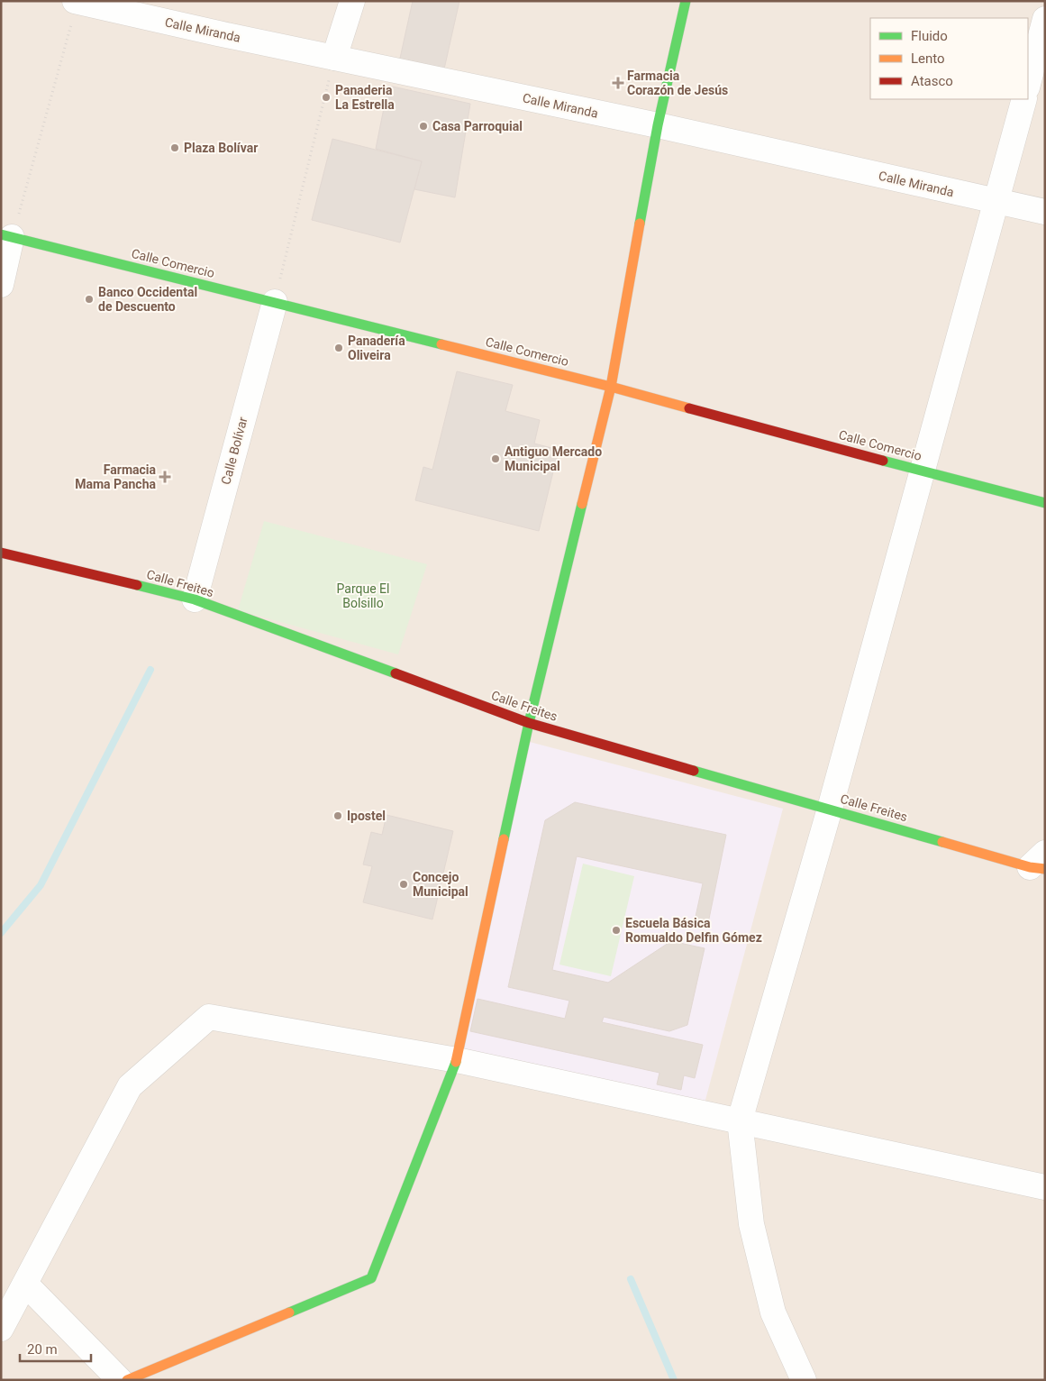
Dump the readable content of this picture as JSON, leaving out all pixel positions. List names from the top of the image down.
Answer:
{
  "streets": {
    "street": [
      "Calle Miranda",
      "Calle Comercio",
      "Calle Bolívar",
      "Calle Freites"
    ]
  },
  "crossings": [
    ["Calle Comercio", "Calle Bolívar"],
    ["Calle Bolívar", "Calle Freites"]
  ],
  "parks": ["Parque El Bolsillo"],
  "places": {
    "health": ["Farmacia Corazón de Jesús", "Farmacia Mama Pancha"],
    "other": [
      "Panaderia La Estrella",
      "Casa Parroquial",
      "Plaza Bolívar",
      "Banco Occidental de Descuento",
      "Panadería Oliveira",
      "Antiguo Mercado Municipal",
      "Ipostel",
      "Concejo Municipal",
      "Escuela Básica Romualdo Delfin Gómez"
    ]
  },
  "legend": ["Fluido", "Lento", "Atasco"],
  "scale_bar": "20 m"
}
